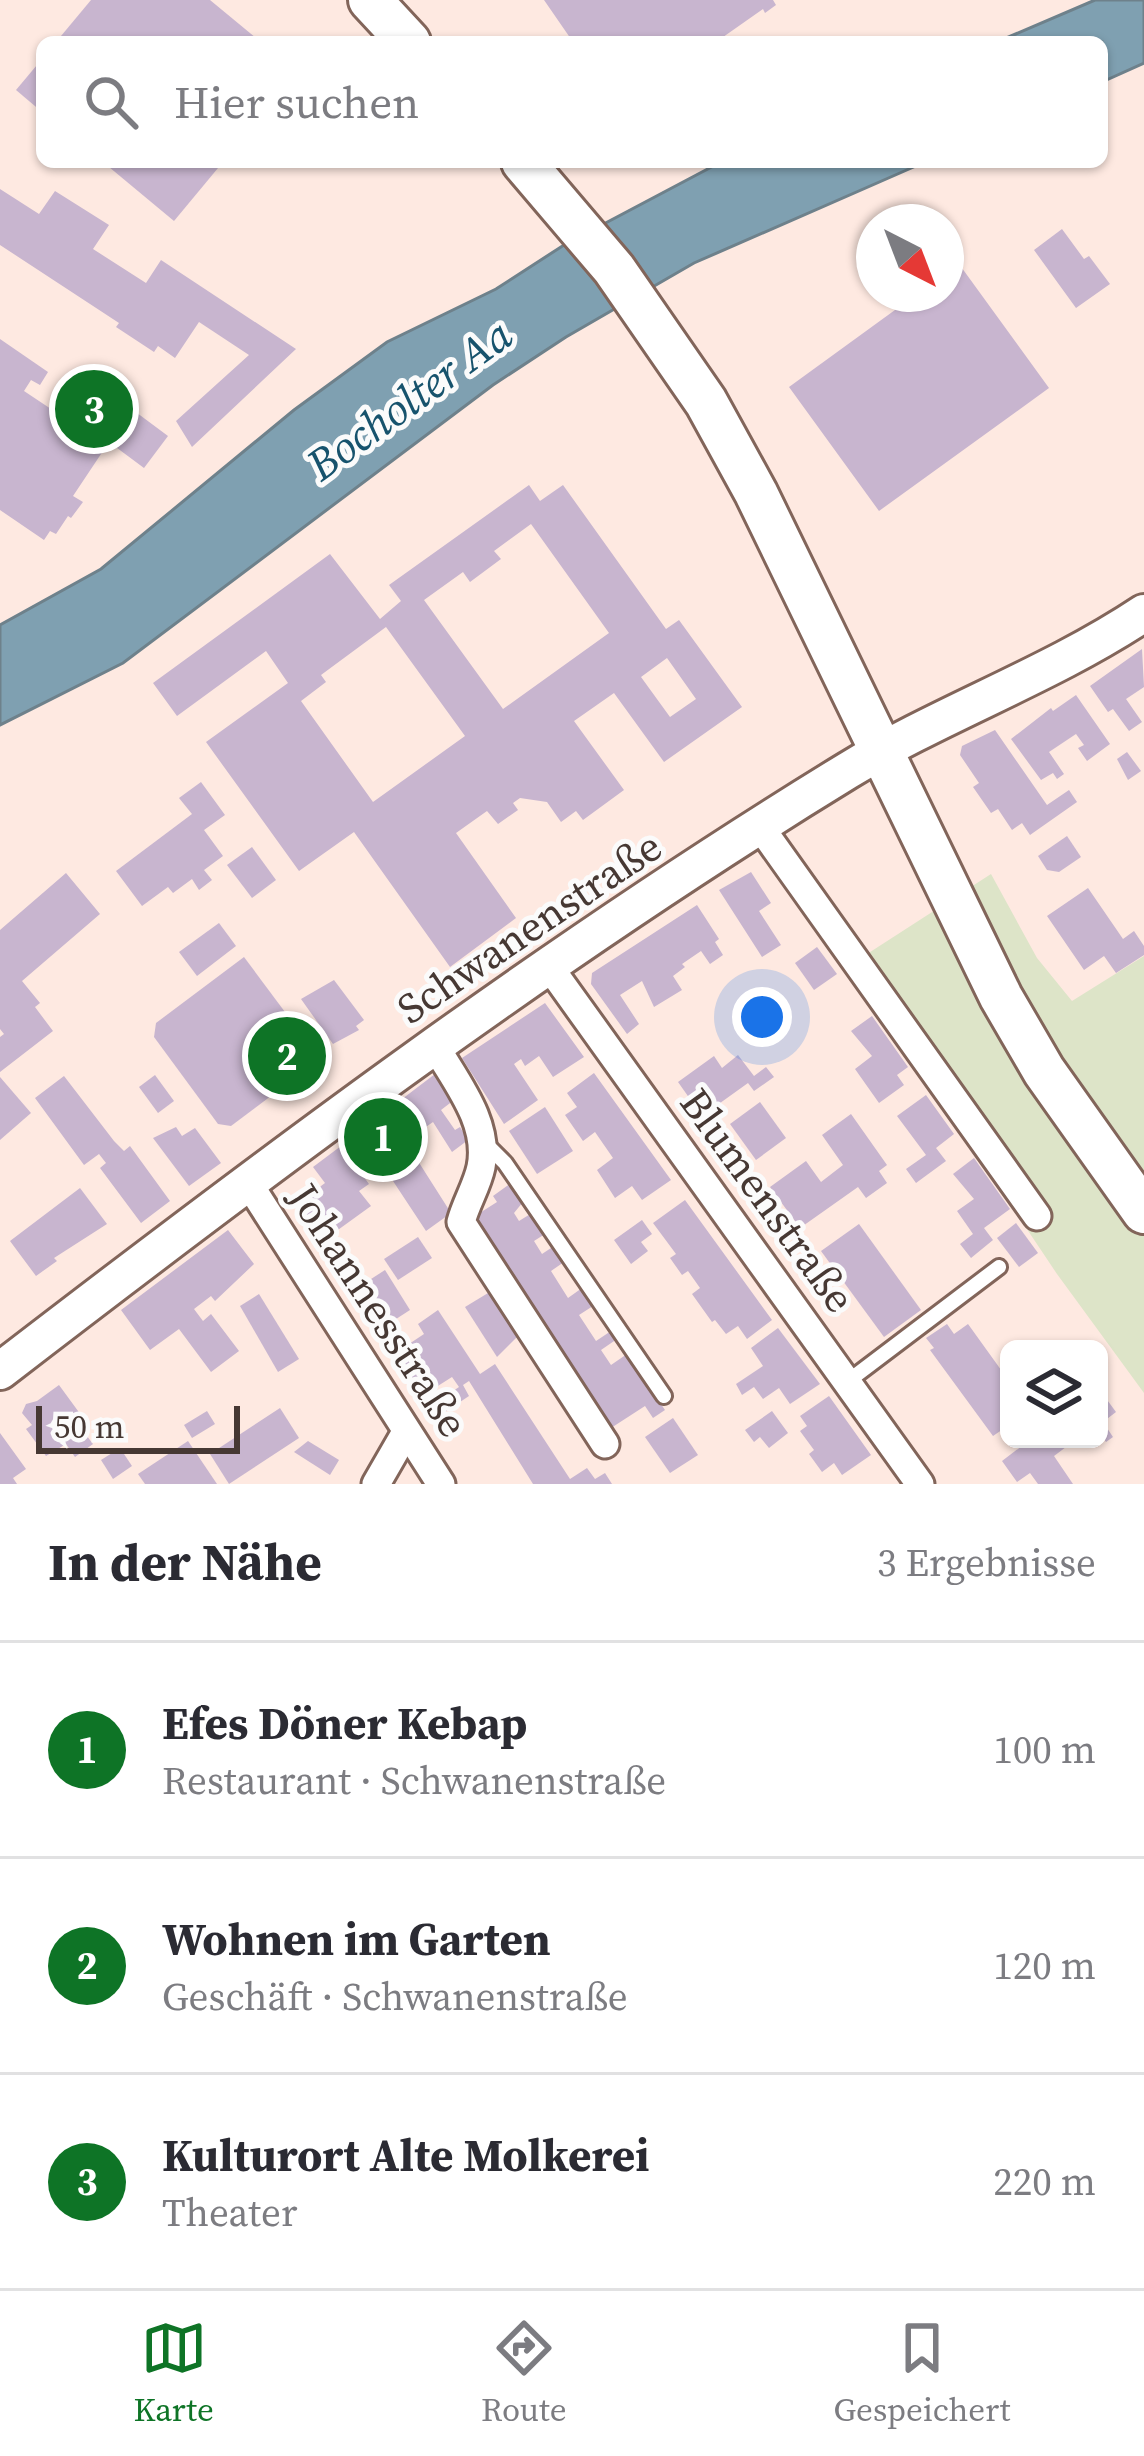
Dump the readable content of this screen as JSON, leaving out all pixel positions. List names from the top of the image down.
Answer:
{
  "streets": {
    "street": ["Schwanenstraße", "Blumenstraße", "Johannesstraße"]
  },
  "crossings": [
    ["Schwanenstraße", "Blumenstraße"],
    ["Schwanenstraße", "Johannesstraße"]
  ],
  "water": ["Bocholter Aa"],
  "scale_bar": "50 m",
  "north": "bottom right",
  "page": {
    "search": "Hier suchen",
    "pins": ["3", "2", "1"],
    "scale": "50 m",
    "heading": ["In der Nähe", "3 Ergebnisse"],
    "list": [
      {
        "mark": "1",
        "name": "Efes Döner Kebap",
        "note": "Restaurant · Schwanenstraße",
        "value": "100 m"
      },
      {
        "mark": "2",
        "name": "Wohnen im Garten",
        "note": "Geschäft · Schwanenstraße",
        "value": "120 m"
      },
      {
        "mark": "3",
        "name": "Kulturort Alte Molkerei",
        "note": "Theater",
        "value": "220 m"
      }
    ],
    "nav": ["Karte", "Route", "Gespeichert"]
  }
}
